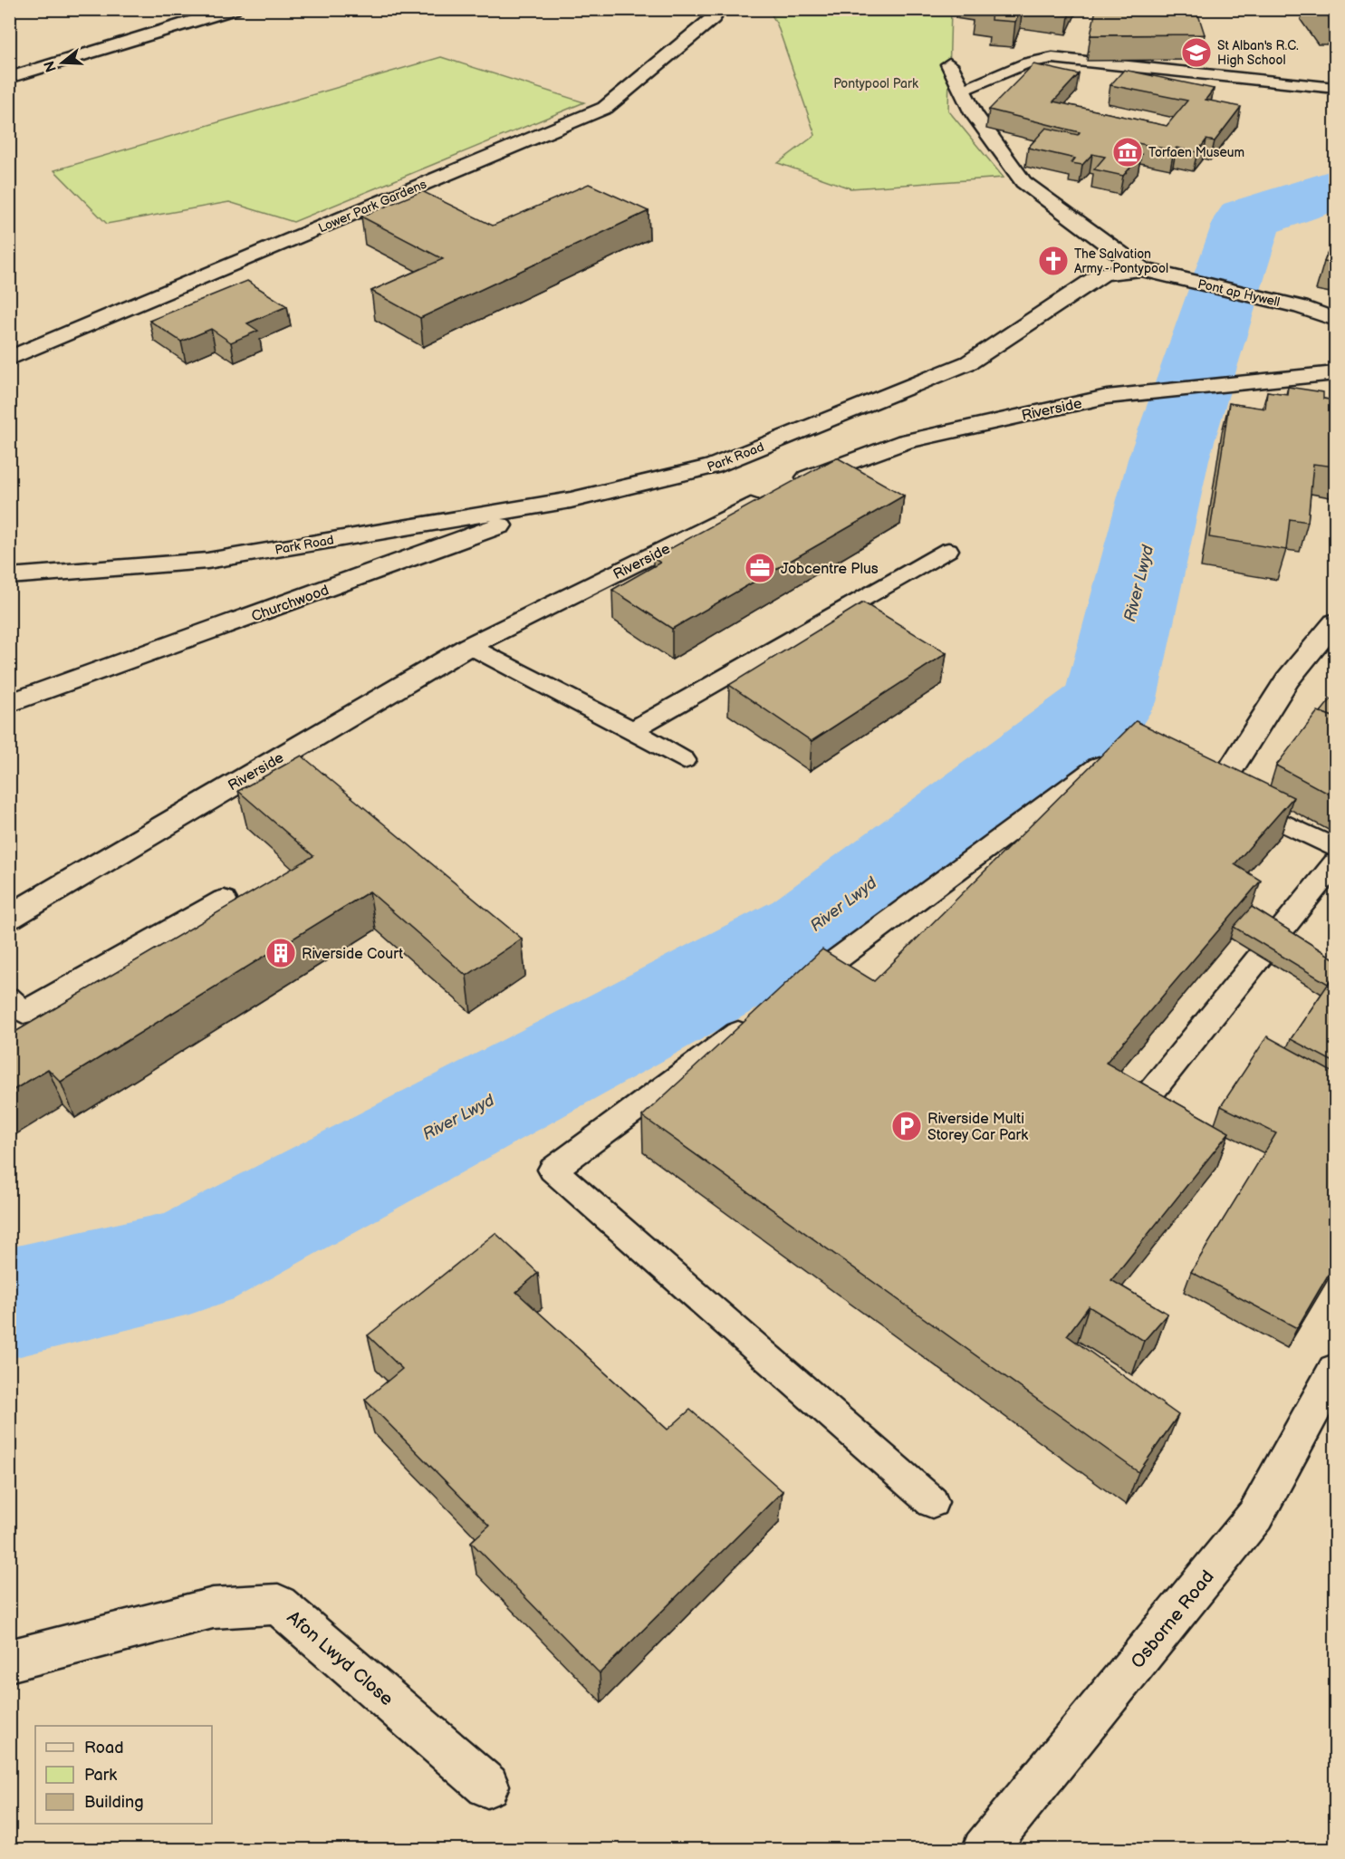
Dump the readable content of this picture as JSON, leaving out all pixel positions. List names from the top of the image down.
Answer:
{
  "streets": {
    "street": [
      "Lower Park Gardens",
      "Pont ap Hywell",
      "Riverside",
      "Park Road",
      "Churchwood",
      "Osborne Road",
      "Afon Lwyd Close"
    ]
  },
  "crossings": [
    ["Pont ap Hywell", "Park Road"],
    ["Park Road", "Churchwood"]
  ],
  "water": ["River Lwyd"],
  "parks": ["Pontypool Park"],
  "places": {
    "school or university": ["St Alban's R.C. High School"],
    "museum": ["Torfaen Museum"],
    "church": ["The Salvation Army - Pontypool"],
    "office": ["Jobcentre Plus"],
    "building": ["Riverside Court"],
    "parking": ["Riverside Multi Storey Car Park"]
  },
  "legend": ["Road", "Park", "Building"],
  "north": "left"
}
